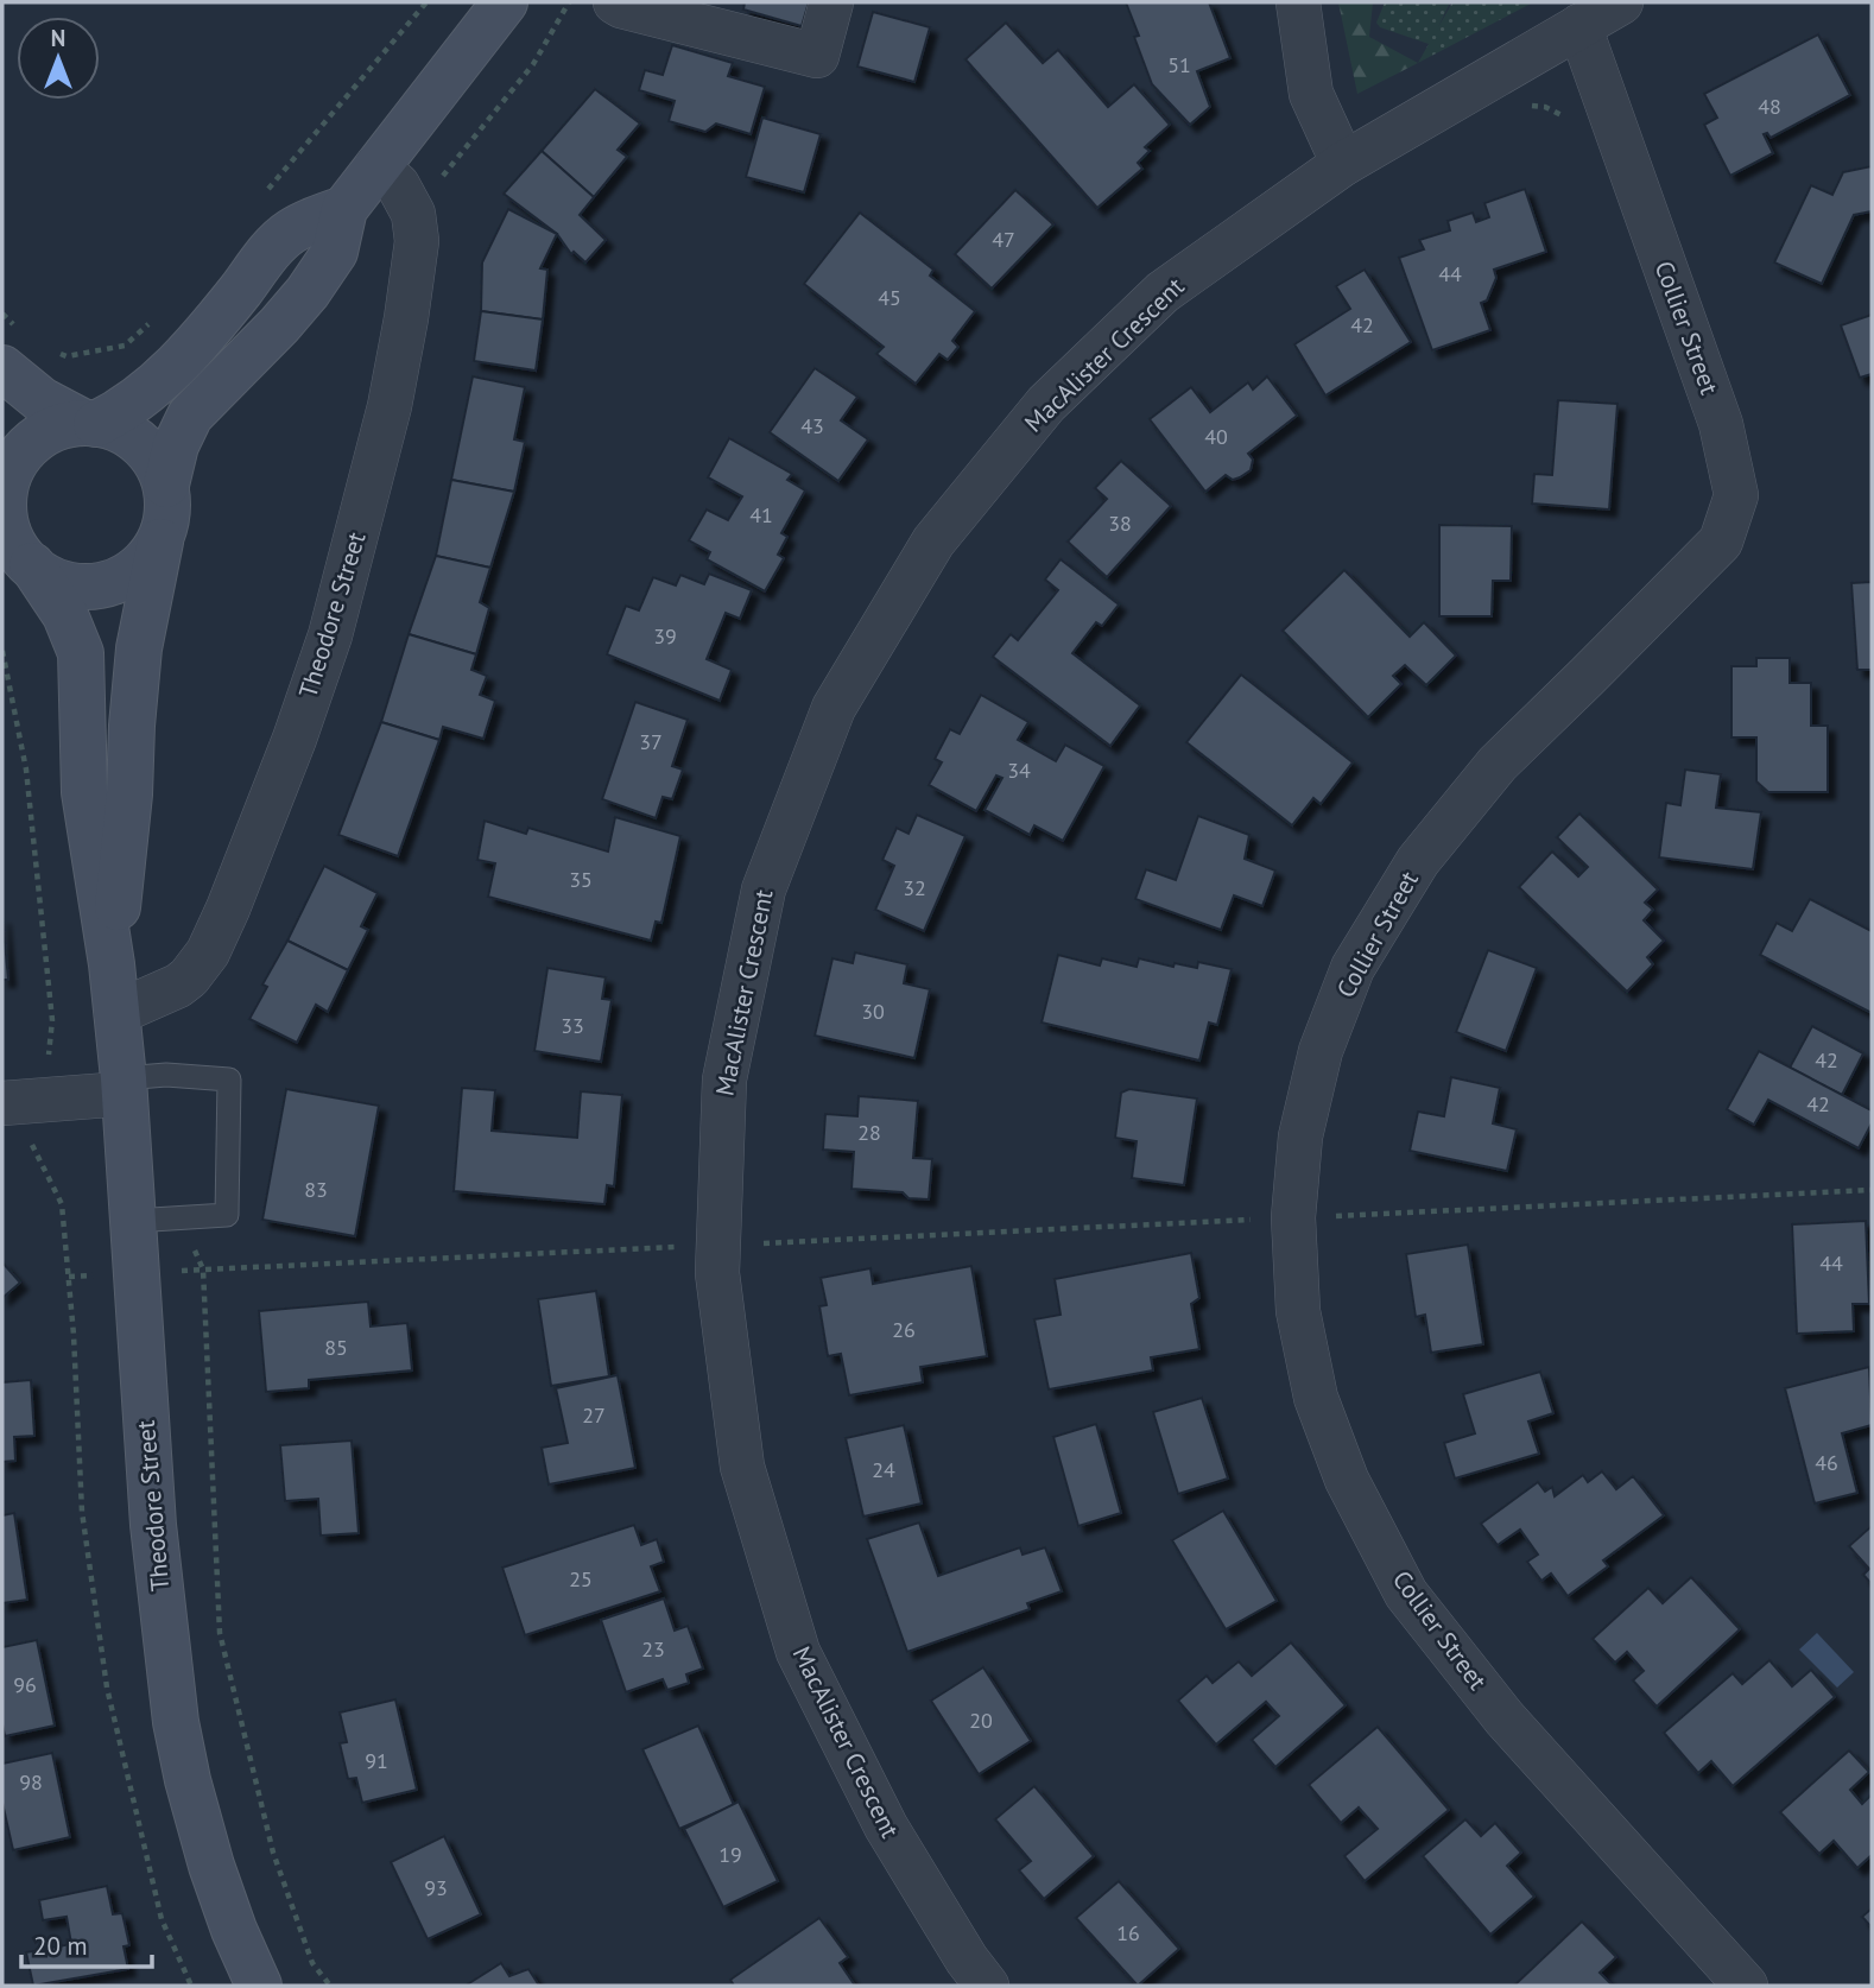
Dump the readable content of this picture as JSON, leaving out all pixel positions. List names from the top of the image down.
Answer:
{
  "streets": {
    "main road": ["Theodore Street"],
    "street": ["Collier Street", "MacAlister Crescent"]
  },
  "crossings": [
    ["Collier Street", "MacAlister Crescent"]
  ],
  "house_numbers": [
    "51",
    "48",
    "47",
    "44",
    "45",
    "42",
    "43",
    "40",
    "41",
    "38",
    "39",
    "37",
    "34",
    "35",
    "32",
    "30",
    "33",
    "42",
    "42",
    "28",
    "83",
    "44",
    "26",
    "85",
    "27",
    "46",
    "24",
    "25",
    "23",
    "96",
    "20",
    "91",
    "98",
    "19",
    "93",
    "16"
  ],
  "scale_bar": "20 m",
  "north": "top"
}
